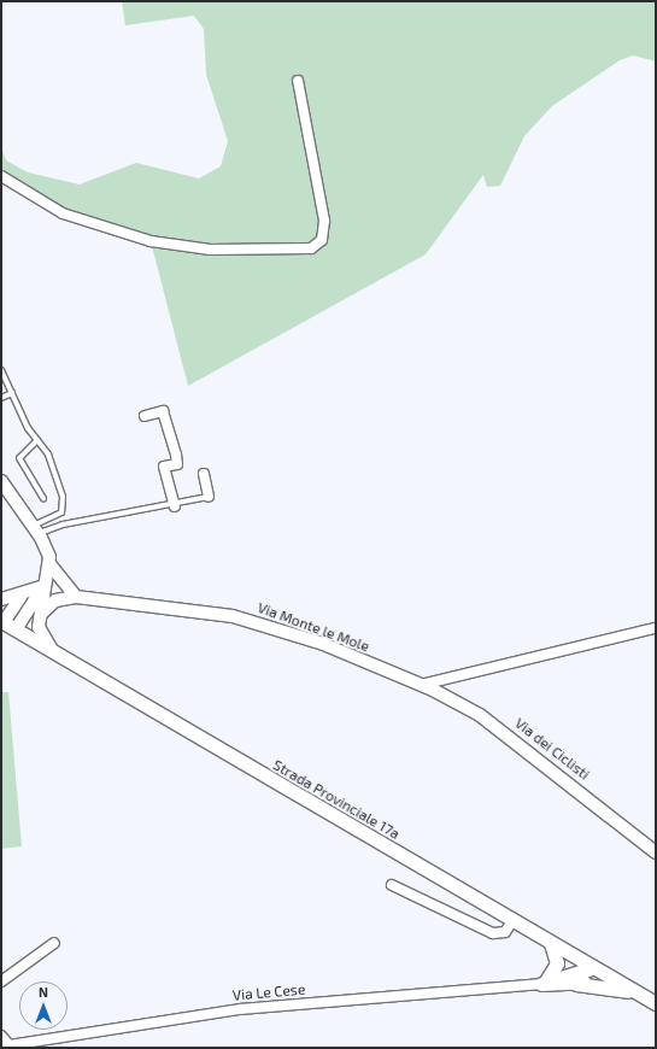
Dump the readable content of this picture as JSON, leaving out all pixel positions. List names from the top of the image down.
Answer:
{
  "streets": {
    "main road": ["Strada Provinciale 17a"],
    "street": ["Via Monte le Mole", "Via dei Ciclisti", "Via Le Cese"]
  },
  "crossings": [
    ["Via Monte le Mole", "Via dei Ciclisti"]
  ],
  "north": "top"
}
